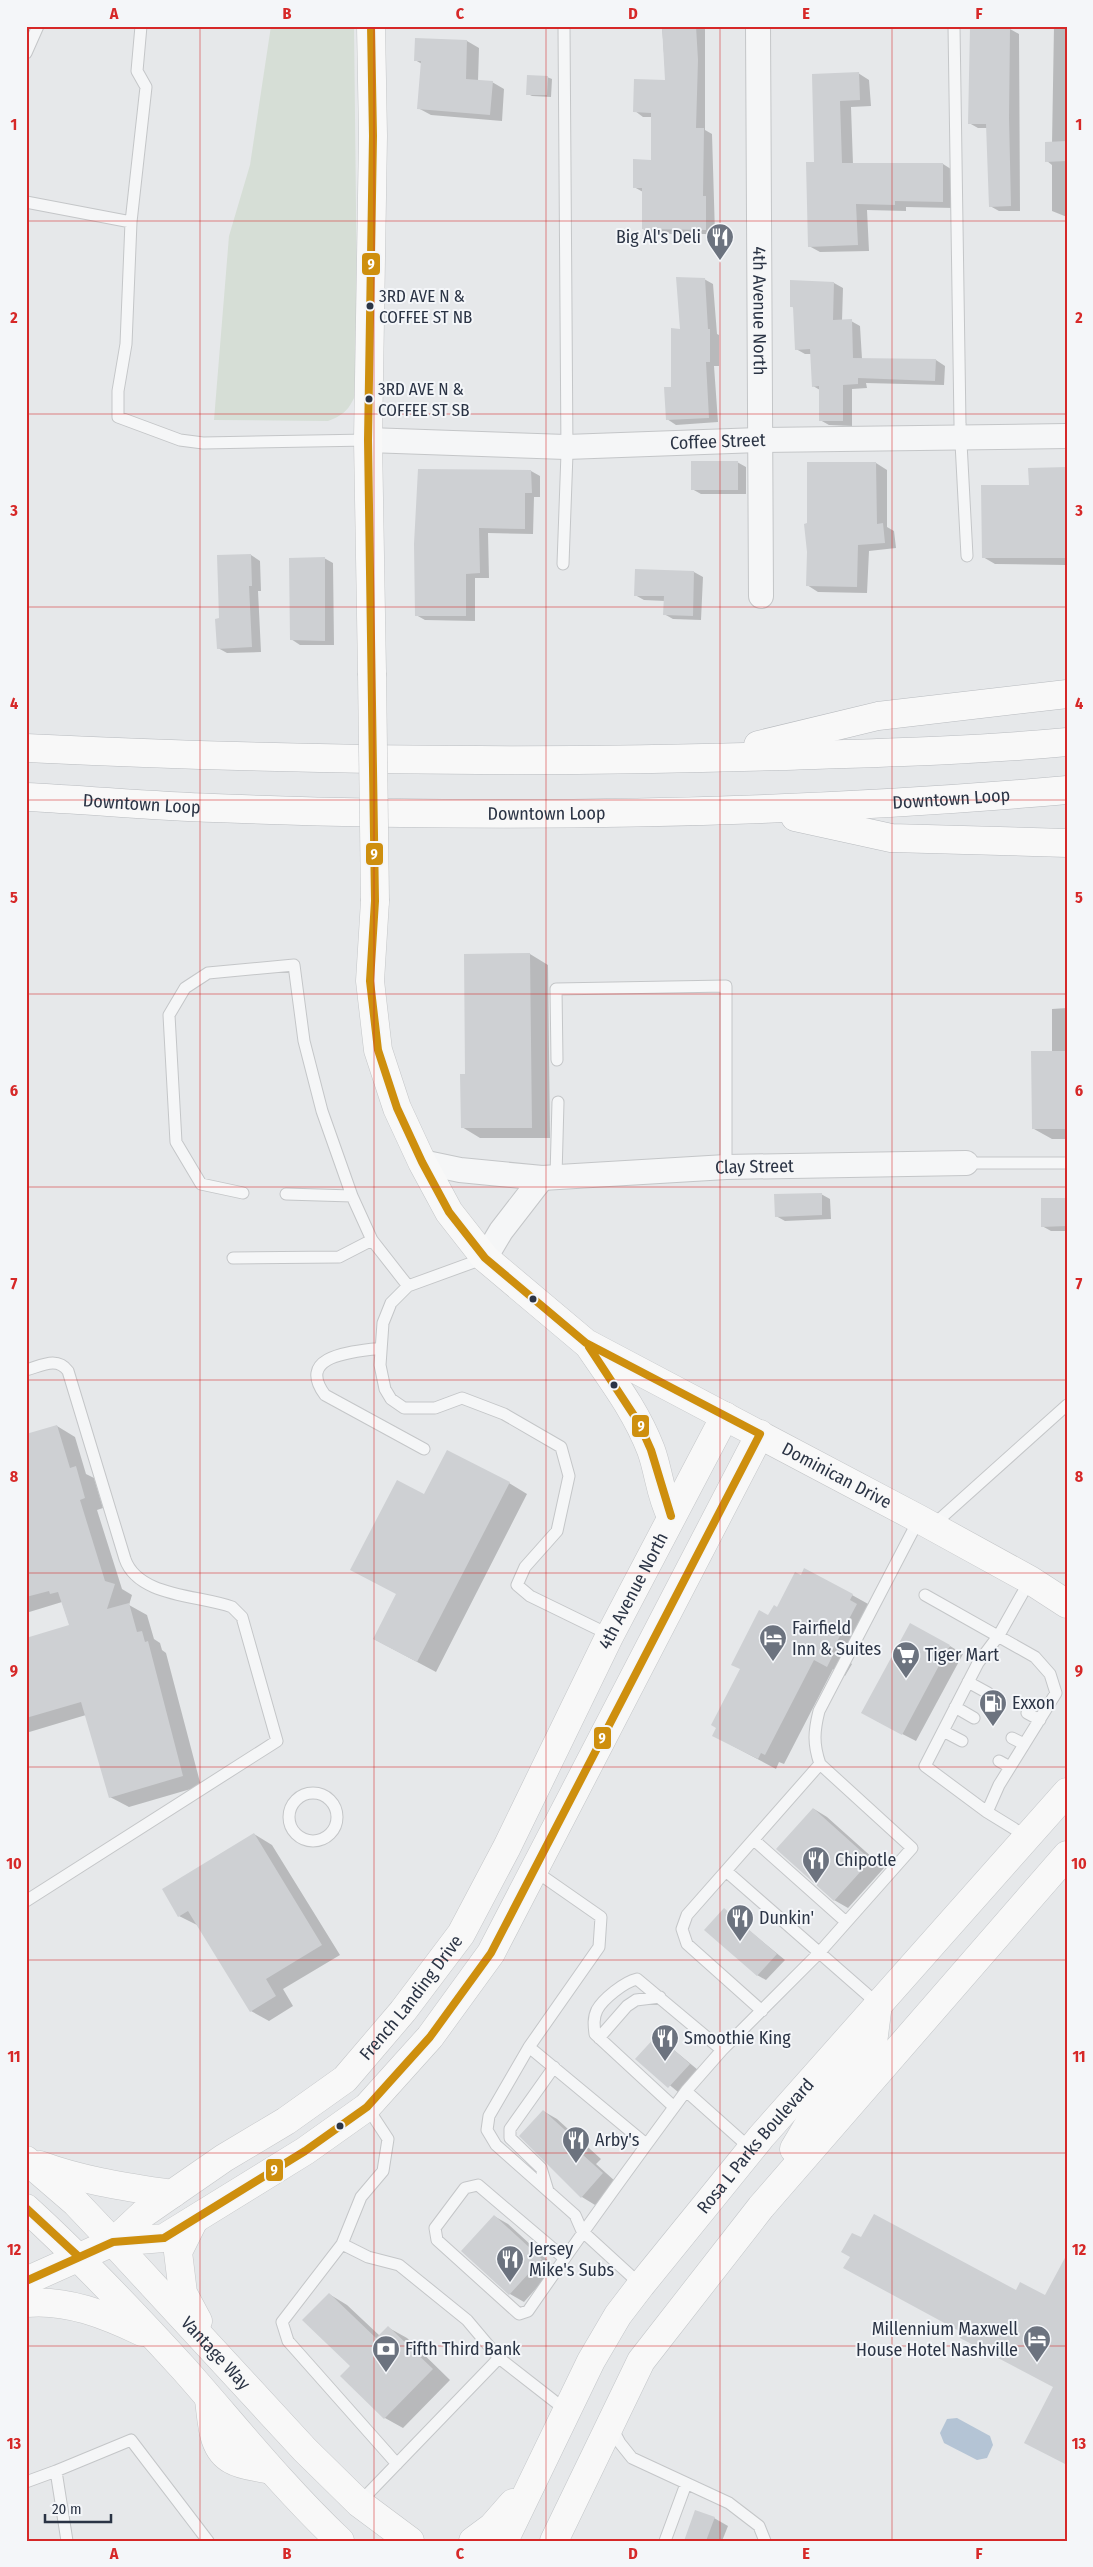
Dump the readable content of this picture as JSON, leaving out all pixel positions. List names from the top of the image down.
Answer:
{
  "streets": {
    "main road": [
      "4th Avenue North",
      "Downtown Loop",
      "Dominican Drive",
      "French Landing Drive",
      "Rosa L Parks Boulevard",
      "Vantage Way"
    ],
    "street": ["Coffee Street", "Clay Street"]
  },
  "crossings": [
    ["4th Avenue North", "Coffee Street"],
    ["4th Avenue North", "Dominican Drive"],
    ["4th Avenue North", "French Landing Drive"],
    ["Coffee Street", "Dominican Drive"],
    ["Clay Street", "Dominican Drive"],
    ["French Landing Drive", "Vantage Way"]
  ],
  "places": {
    "restaurant": [
      "Big Al's Deli",
      "Chipotle",
      "Dunkin'",
      "Smoothie King",
      "Arby's",
      "Jersey Mike's Subs"
    ],
    "other": ["3RD AVE N & COFFEE ST NB", "3RD AVE N & COFFEE ST SB"],
    "hotel": ["Fairfield Inn & Suites", "Millennium Maxwell House Hotel Nashville"],
    "supermarket": ["Tiger Mart"],
    "fuel station": ["Exxon"],
    "bank": ["Fifth Third Bank"]
  },
  "lines": ["transit line 9"],
  "scale_bar": "20 m",
  "grid": {
    "columns": [
      "A",
      "B",
      "C",
      "D",
      "E",
      "F"
    ],
    "rows": [
      "1",
      "2",
      "3",
      "4",
      "5",
      "6",
      "7",
      "8",
      "9",
      "10",
      "11",
      "12",
      "13"
    ]
  }
}
